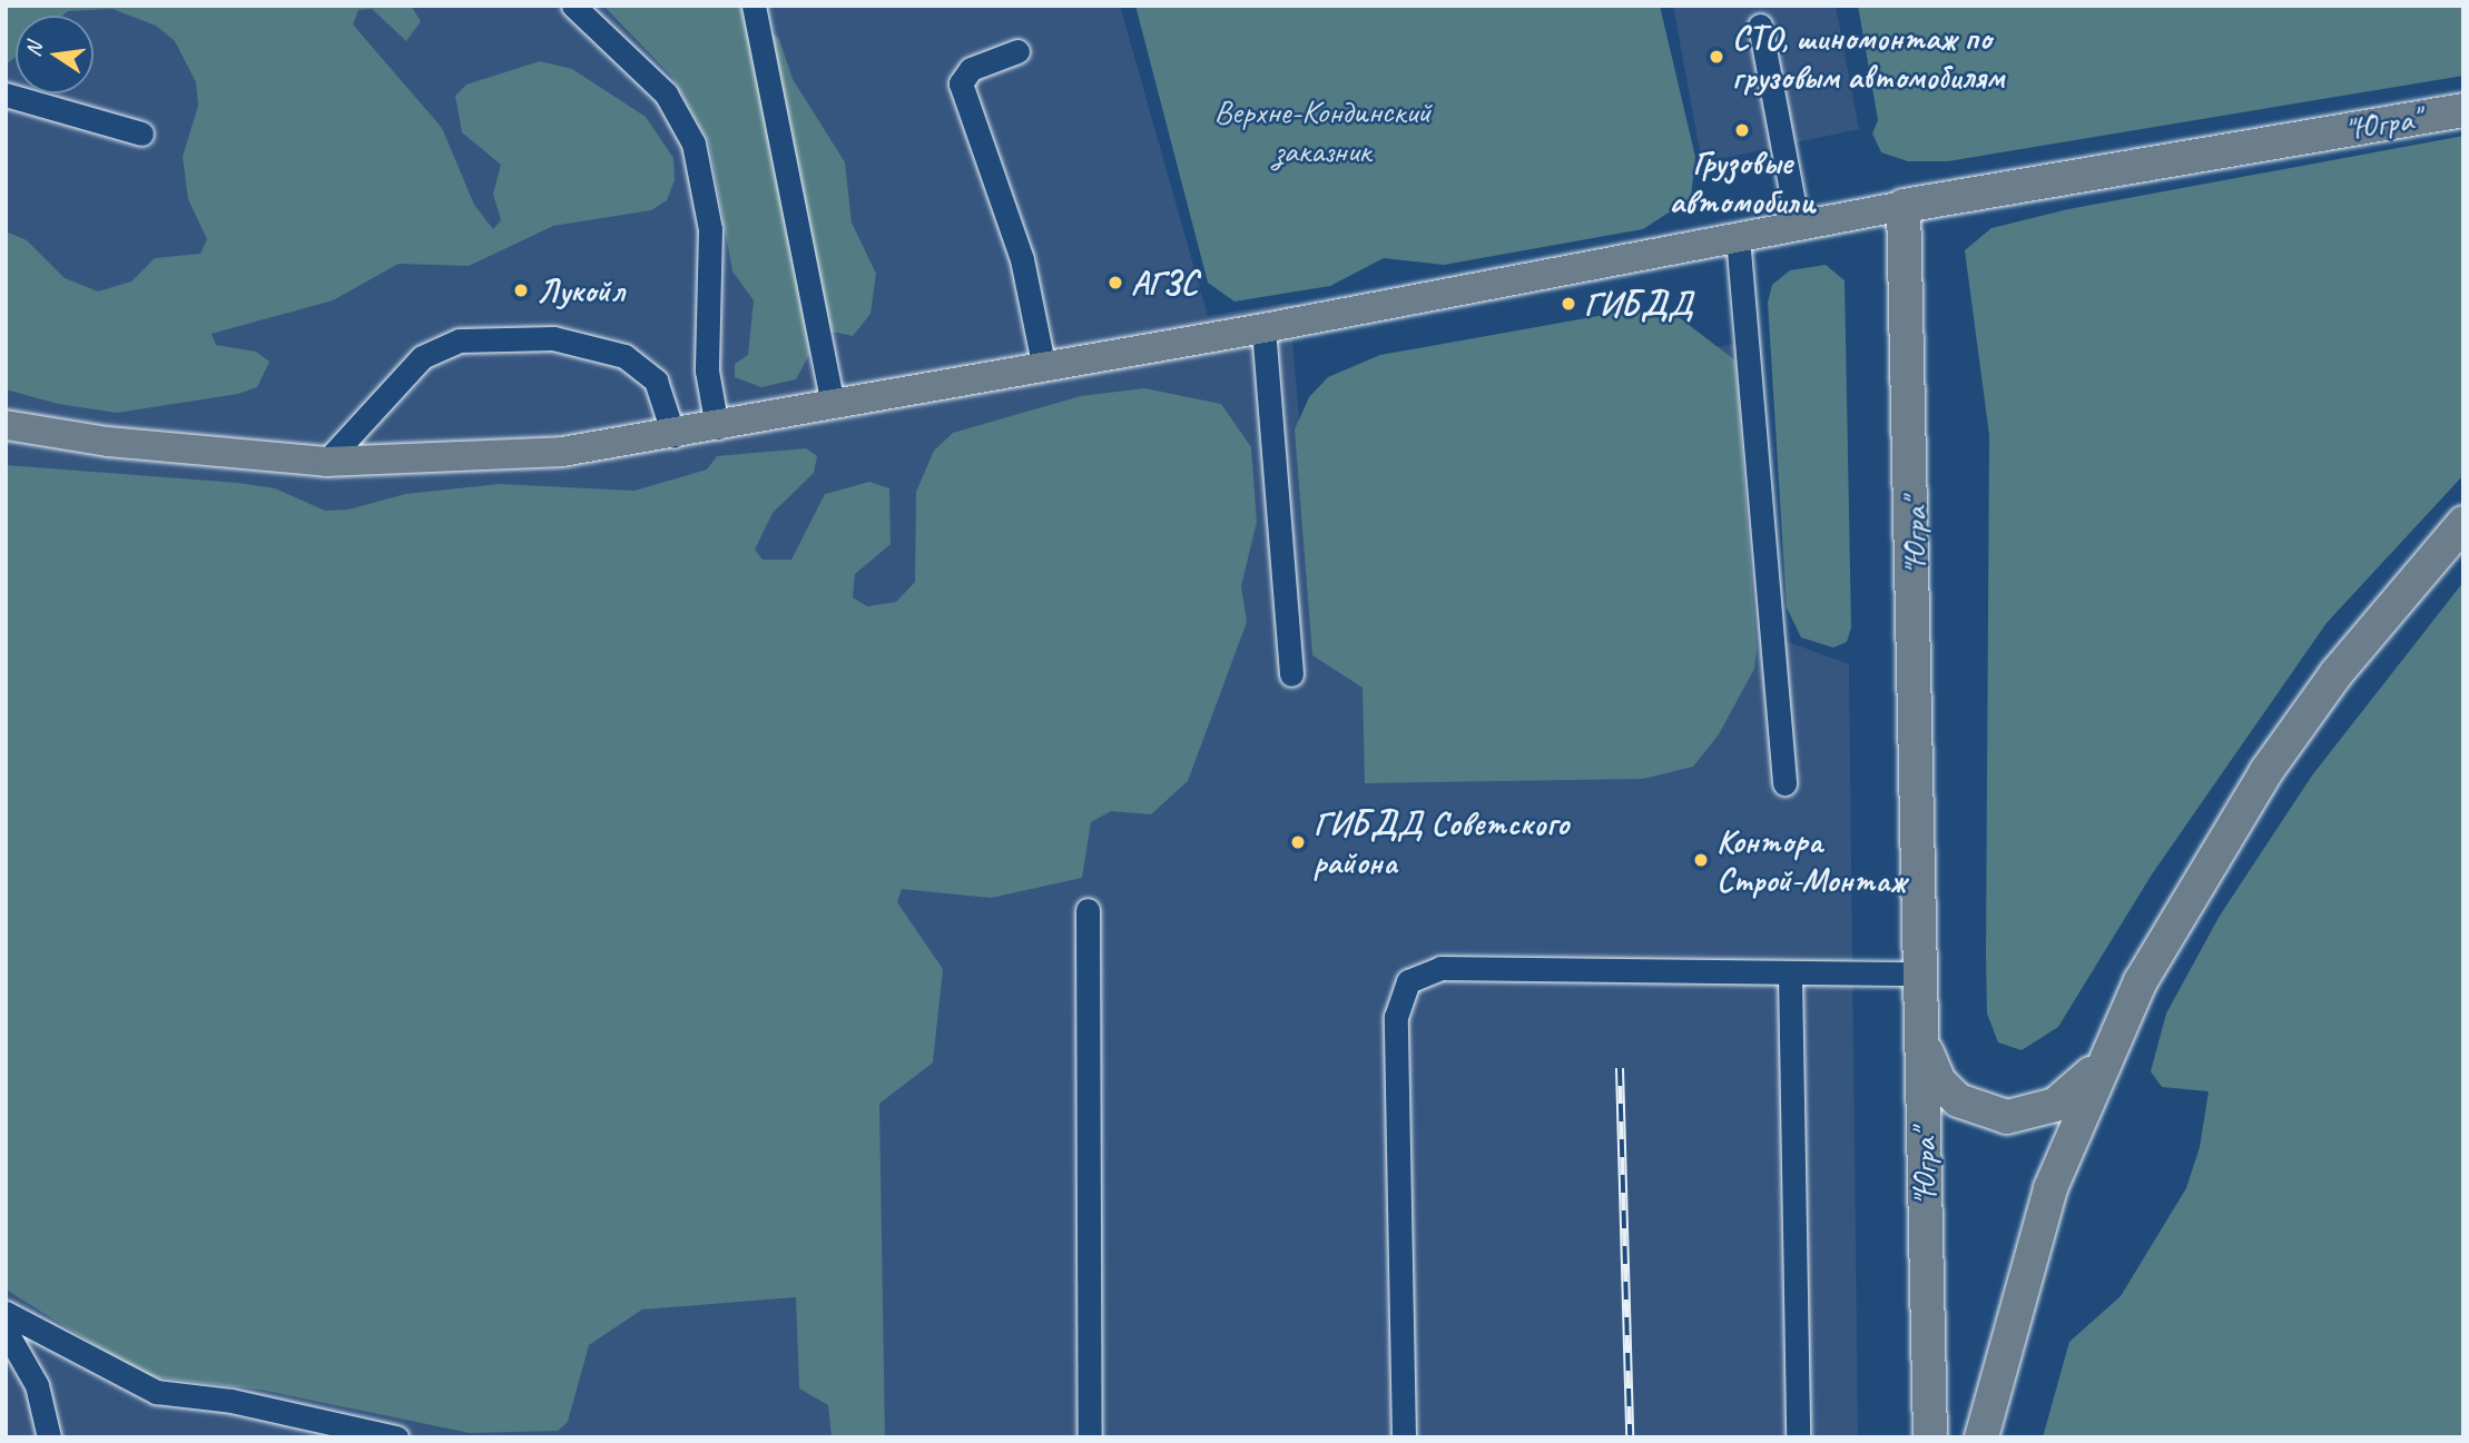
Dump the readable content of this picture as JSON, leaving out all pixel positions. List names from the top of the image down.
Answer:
{
  "streets": {
    "highway": ["\"Югра\""]
  },
  "parks": ["Верхне-Кондинский заказник"],
  "places": [
    "СТО, шиномонтаж по грузовым автомобилям",
    "Грузовые автомобили",
    "АГЗС",
    "Лукойл",
    "ГИБДД",
    "ГИБДД Советского района",
    "Контора Строй-Монтаж"
  ],
  "north": "left"
}
